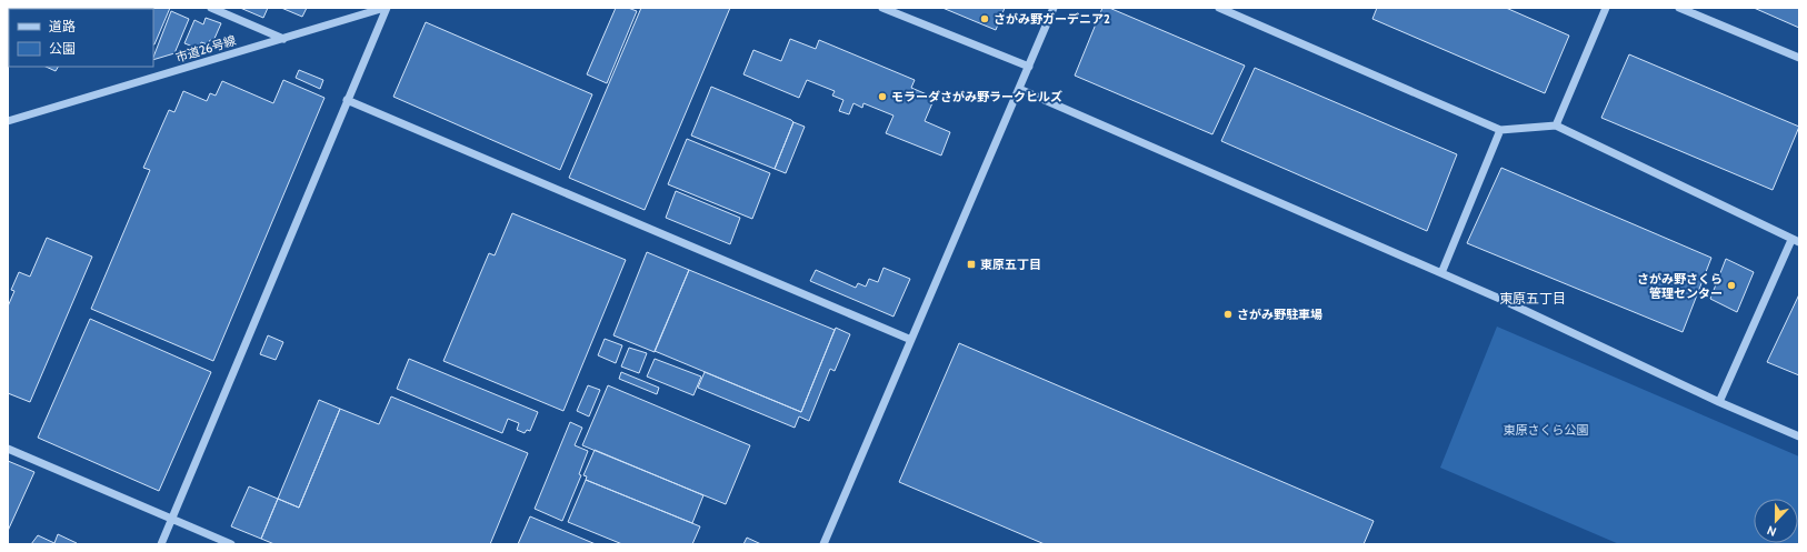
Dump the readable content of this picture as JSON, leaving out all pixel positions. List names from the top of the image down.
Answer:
{
  "streets": {
    "street": ["市道26号線"]
  },
  "districts": ["東原五丁目"],
  "parks": ["東原さくら公園"],
  "places": {
    "other": [
      "さがみ野ガーデニア2",
      "モラーダさがみ野ラークヒルズ",
      "さがみ野さくら 管理センター",
      "さがみ野駐車場"
    ],
    "transit": ["東原五丁目"]
  },
  "legend": ["道路", "公園"],
  "north": "bottom"
}
